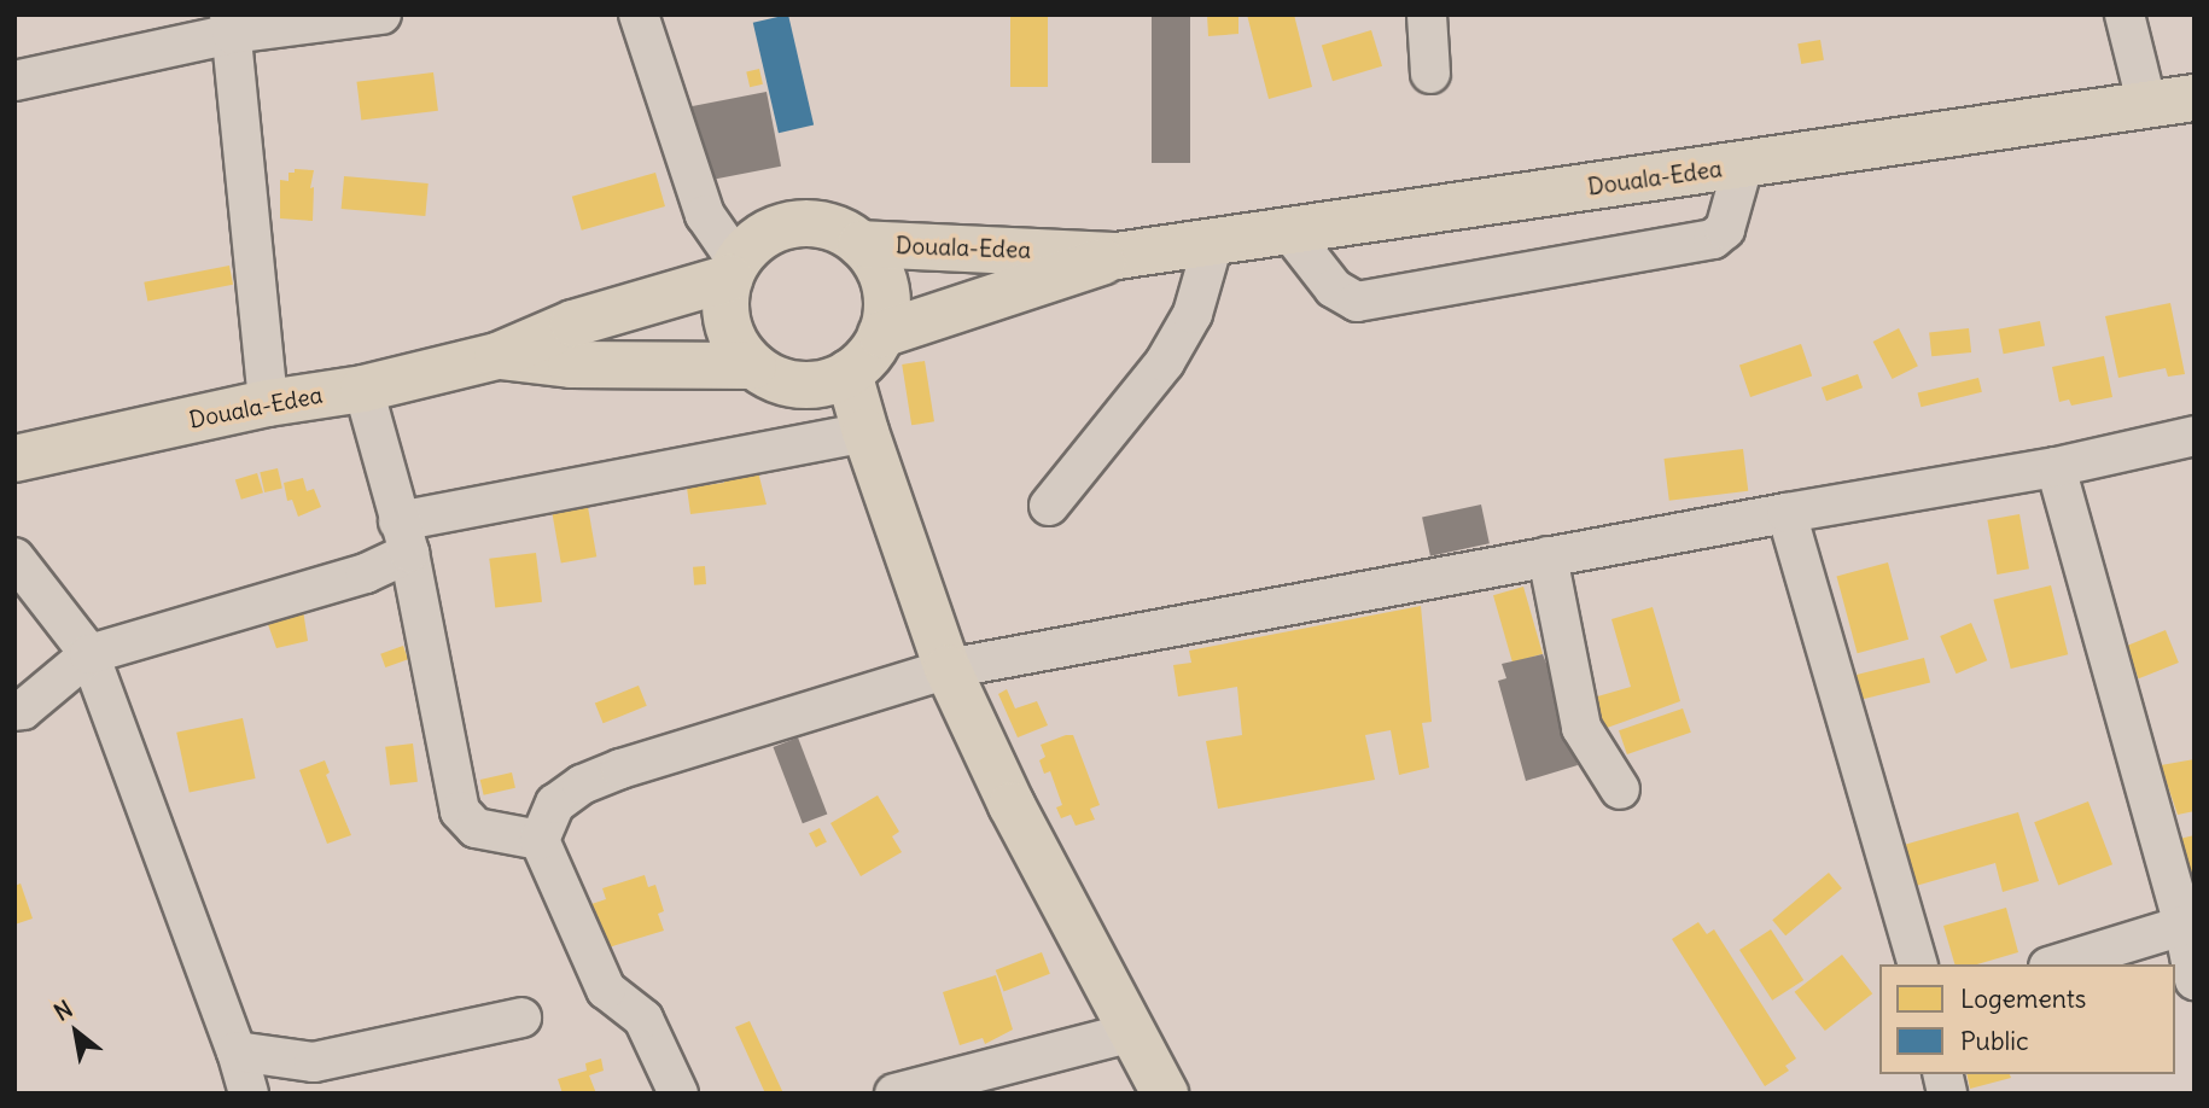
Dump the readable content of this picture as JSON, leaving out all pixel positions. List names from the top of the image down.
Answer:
{
  "streets": {
    "main road": ["Douala-Edea"]
  },
  "legend": ["Logements", "Public"],
  "north": "top left"
}
